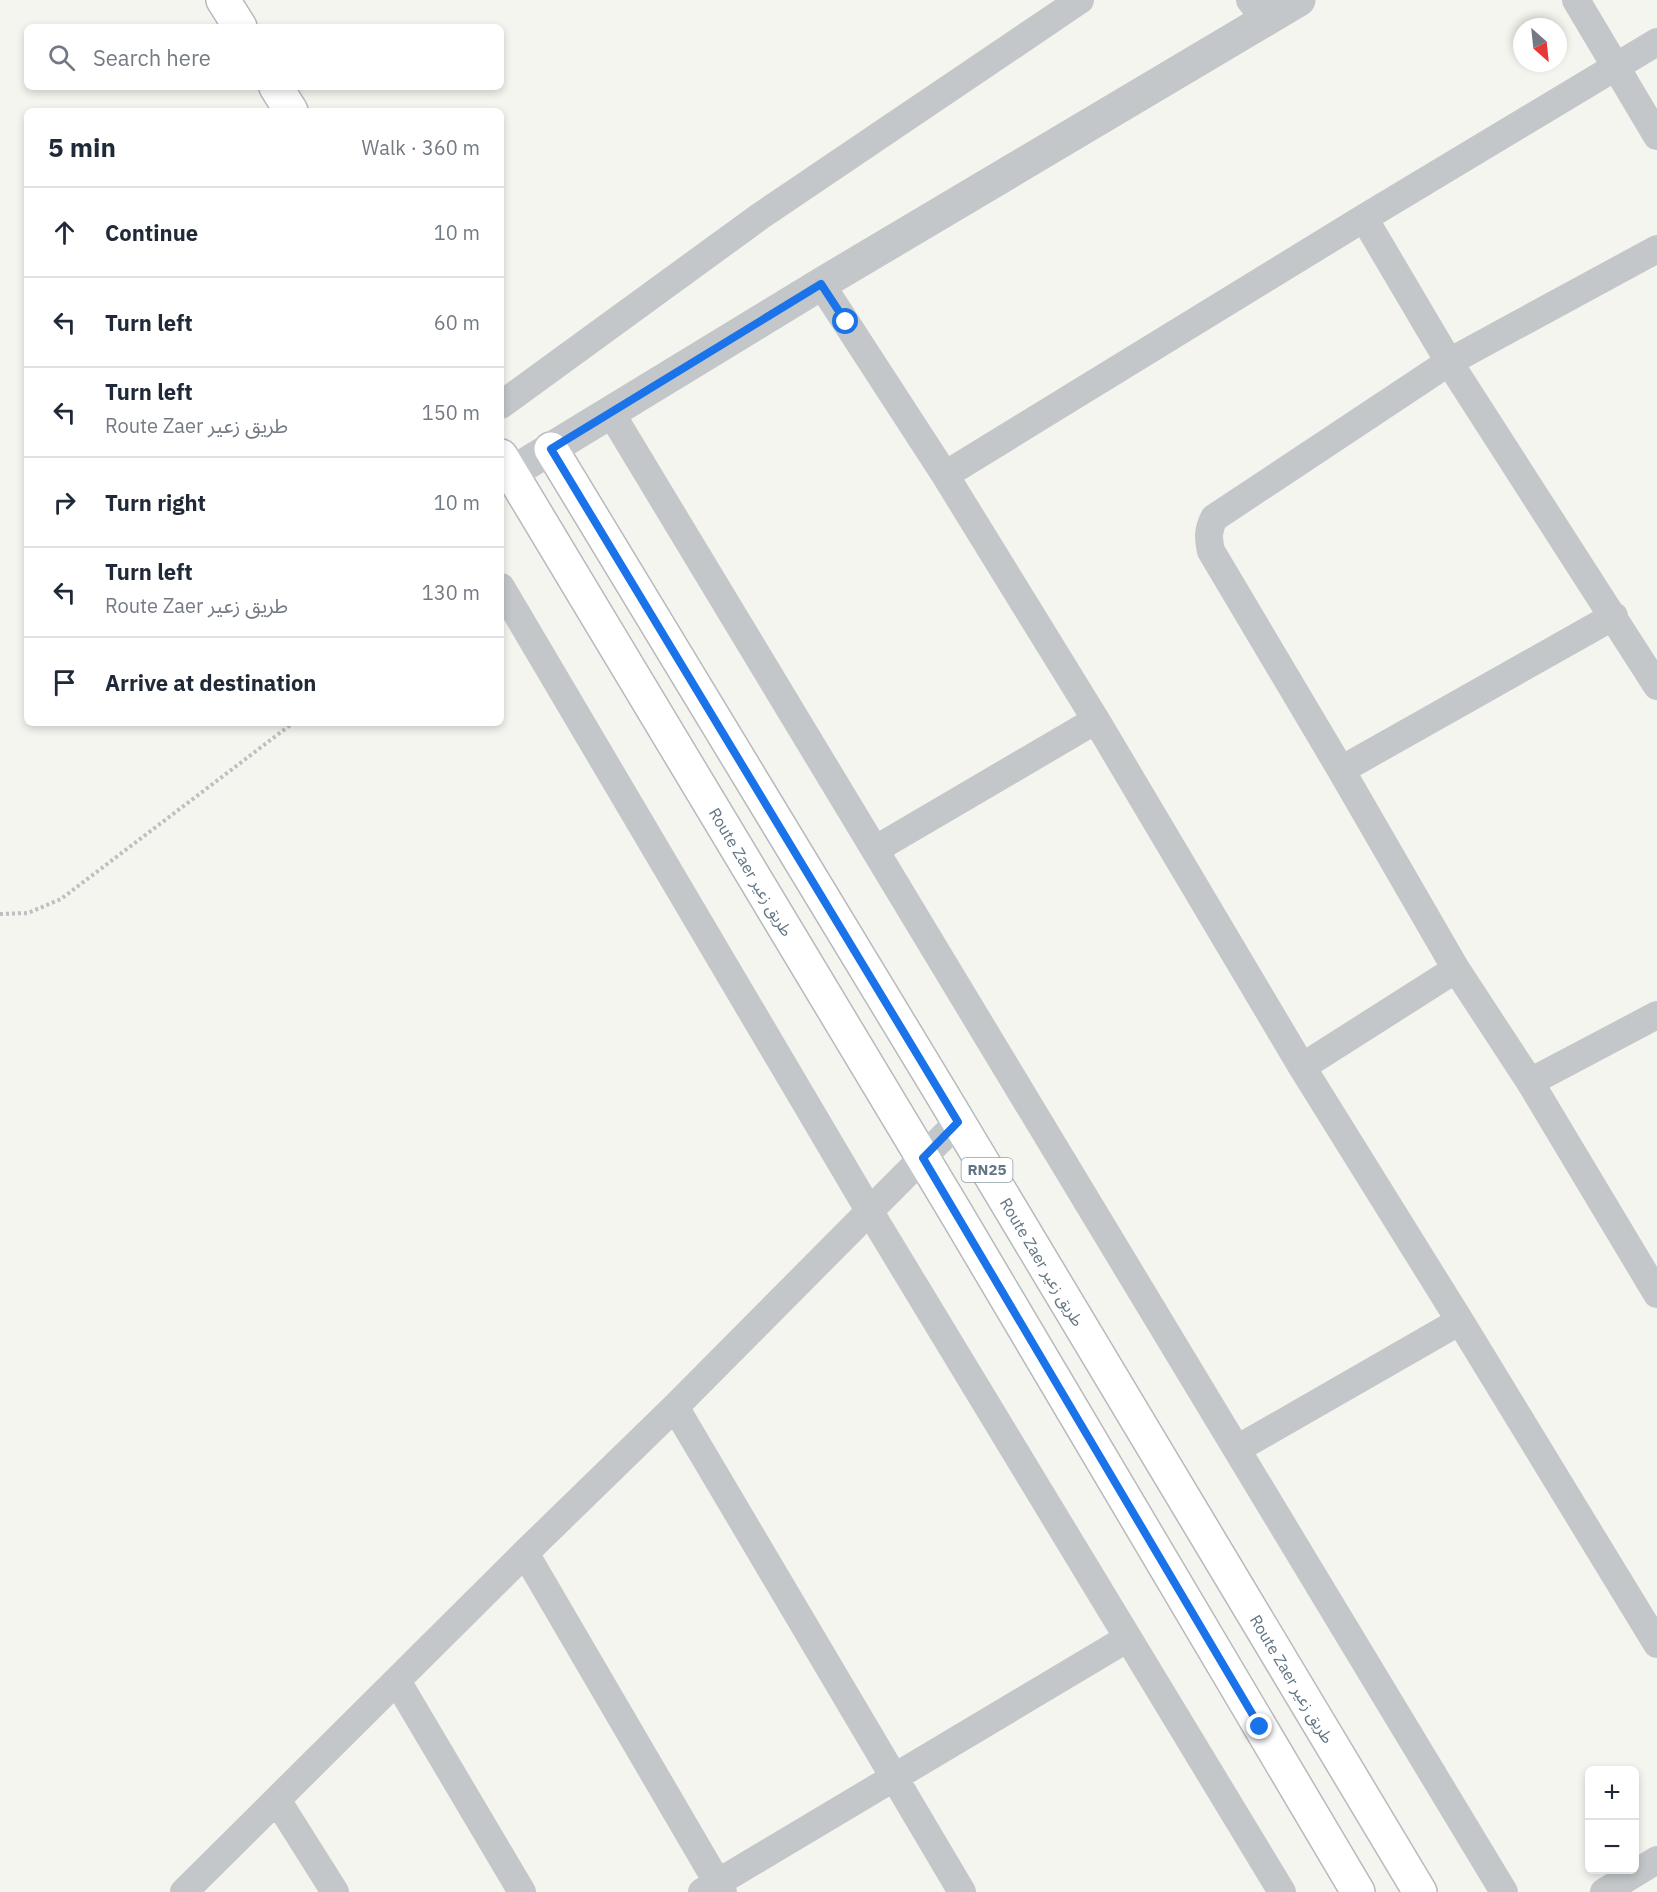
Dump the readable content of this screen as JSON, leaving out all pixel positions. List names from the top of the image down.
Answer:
{
  "streets": {
    "main road": ["Route Zaer طريق زعير", "RN25"]
  },
  "north": "bottom right",
  "page": {
    "search": "Search here",
    "heading": ["5 min", "Walk · 360 m"],
    "list": [
      ["Continue", "10 m"],
      ["Turn left", "60 m"],
      ["Turn left", "Route Zaer طريق زعير", "150 m"],
      ["Turn right", "10 m"],
      ["Turn left", "Route Zaer طريق زعير", "130 m"],
      "Arrive at destination"
    ],
    "map_buttons": ["+", "−"]
  }
}
